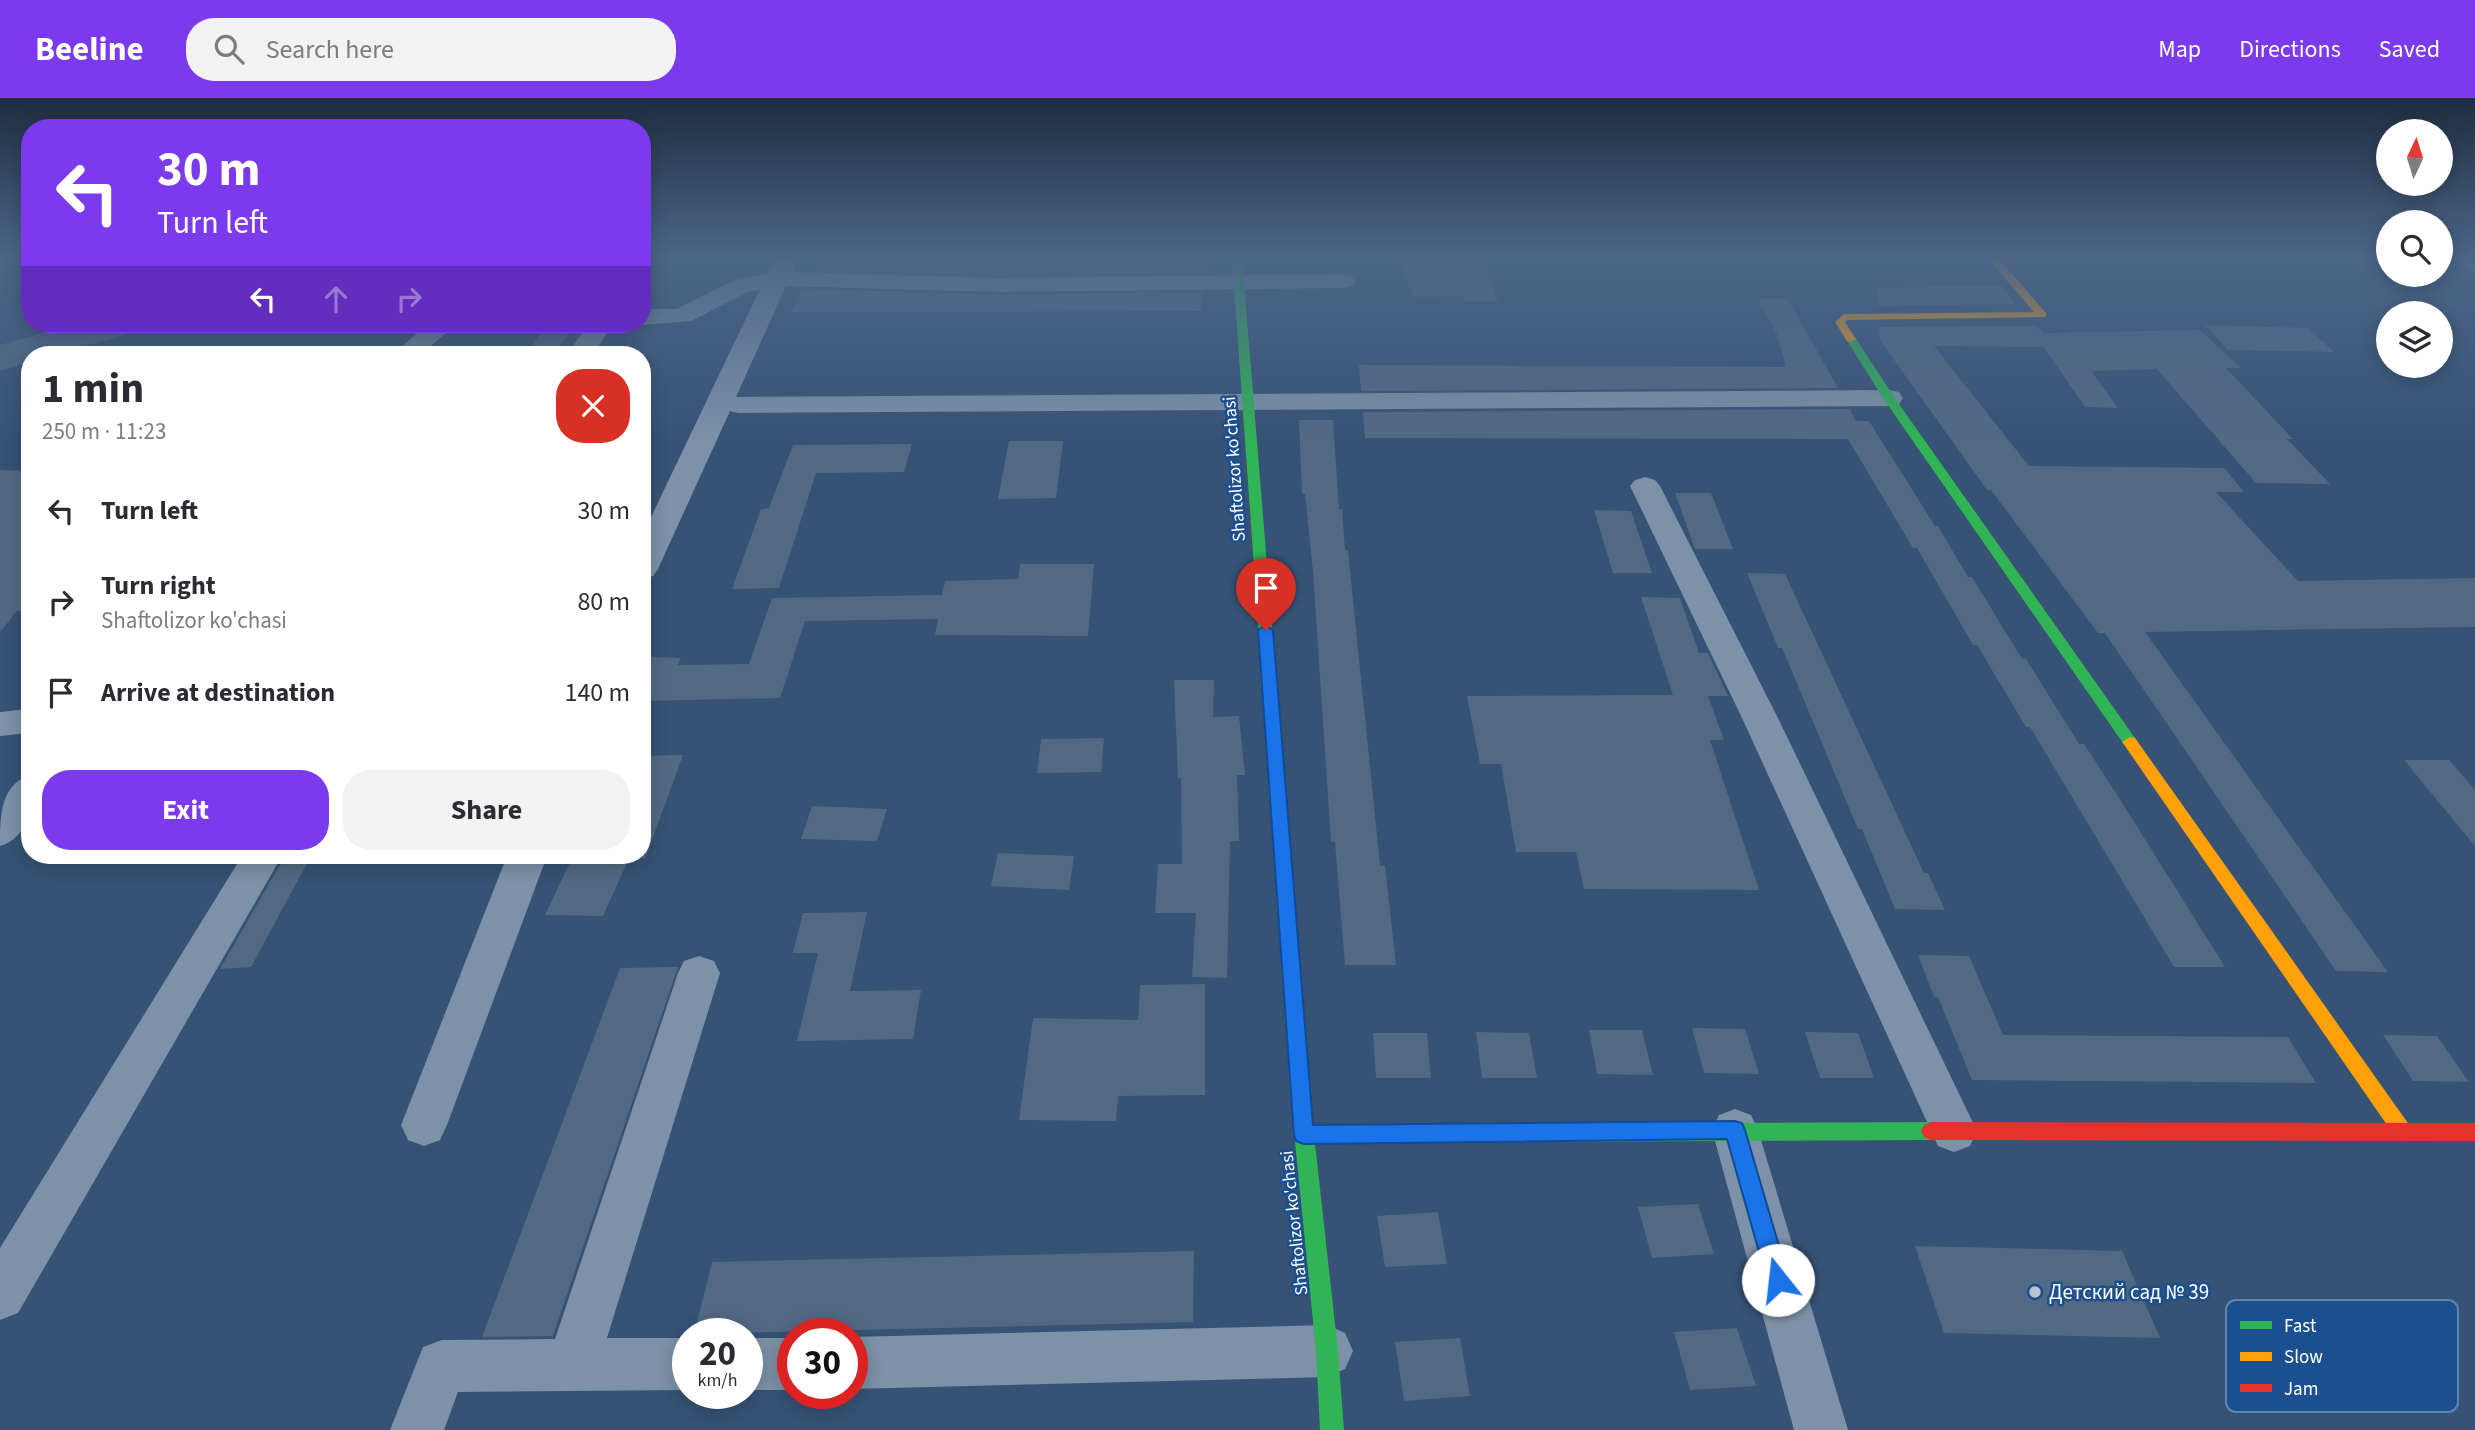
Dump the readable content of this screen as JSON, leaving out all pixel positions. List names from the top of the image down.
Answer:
{
  "streets": {
    "street": ["Shaftolizor ko'chasi"]
  },
  "places": ["Детский сад № 39"],
  "legend": ["Fast", "Slow", "Jam"],
  "north": "top",
  "page": {
    "header": "Beeline",
    "search": "Search here",
    "nav": ["Map", "Directions", "Saved"],
    "turn": ["30 m", "Turn left"],
    "heading": ["1 min", "250 m · 11:23"],
    "list": [
      {
        "name": "Turn left",
        "value": "30 m"
      },
      {
        "name": "Turn right",
        "note": "Shaftolizor ko'chasi",
        "value": "80 m"
      },
      {
        "name": "Arrive at destination",
        "value": "140 m"
      }
    ],
    "buttons": ["Exit", "Share"],
    "speed": "20 km/h",
    "limit": "30"
  }
}
